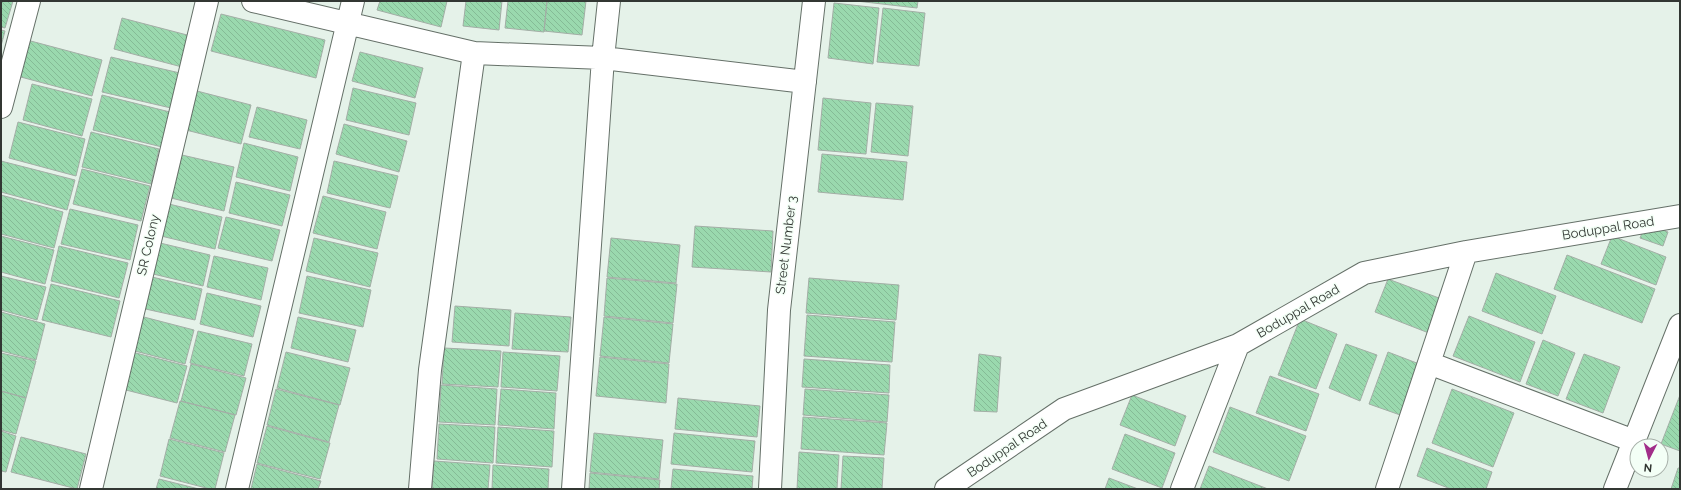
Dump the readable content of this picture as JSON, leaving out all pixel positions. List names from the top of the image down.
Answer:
{
  "streets": {
    "street": ["Boduppal Road", "SR Colony", "Street Number 3"]
  },
  "north": "bottom"
}
